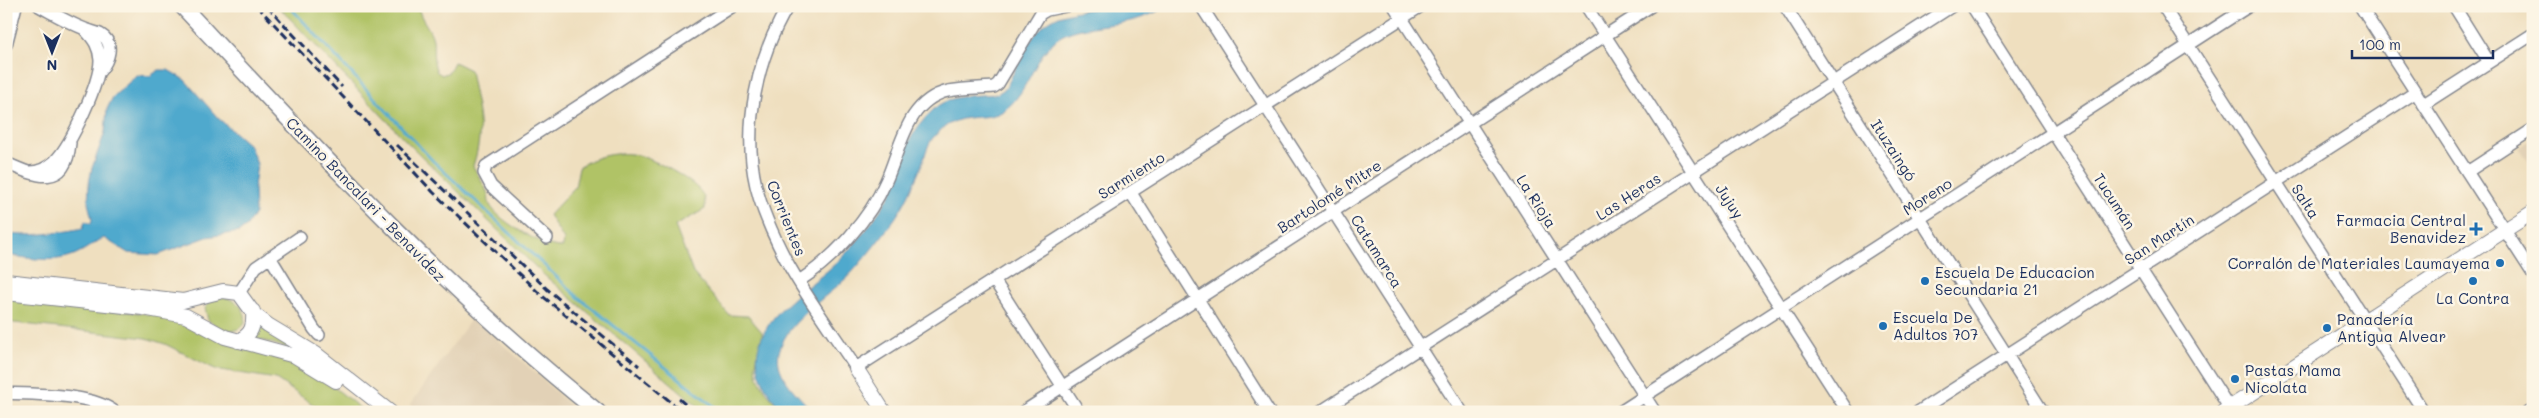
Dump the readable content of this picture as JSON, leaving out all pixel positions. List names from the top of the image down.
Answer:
{
  "streets": {
    "main road": ["Camino Bancalari - Benavídez"],
    "street": [
      "Ituzaingó",
      "Sarmiento",
      "Bartolomé Mitre",
      "Las Heras",
      "Moreno",
      "La Rioja",
      "Jujuy",
      "Tucumán",
      "Salta",
      "Corrientes",
      "San Martín",
      "Catamarca"
    ]
  },
  "crossings": [
    ["Ituzaingó", "Las Heras"],
    ["Ituzaingó", "Moreno"],
    ["Ituzaingó", "San Martín"],
    ["Sarmiento", "La Rioja"],
    ["Sarmiento", "Corrientes"],
    ["Sarmiento", "Catamarca"],
    ["Bartolomé Mitre", "La Rioja"],
    ["Bartolomé Mitre", "Jujuy"],
    ["Bartolomé Mitre", "Catamarca"],
    ["Las Heras", "La Rioja"],
    ["Las Heras", "Jujuy"],
    ["Las Heras", "Catamarca"],
    ["Moreno", "La Rioja"],
    ["Moreno", "Jujuy"],
    ["Moreno", "Tucumán"],
    ["Moreno", "Salta"],
    ["Tucumán", "San Martín"],
    ["Salta", "San Martín"]
  ],
  "places": {
    "health": ["Farmacia Central Benavidez"],
    "other": [
      "Corralón de Materiales Laumayema",
      "Escuela De Educacion Secundaria 21",
      "La Contra",
      "Escuela De Adultos 707",
      "Panadería Antigua Alvear",
      "Pastas Mama Nicolata"
    ]
  },
  "scale_bar": "100 m",
  "north": "bottom"
}
